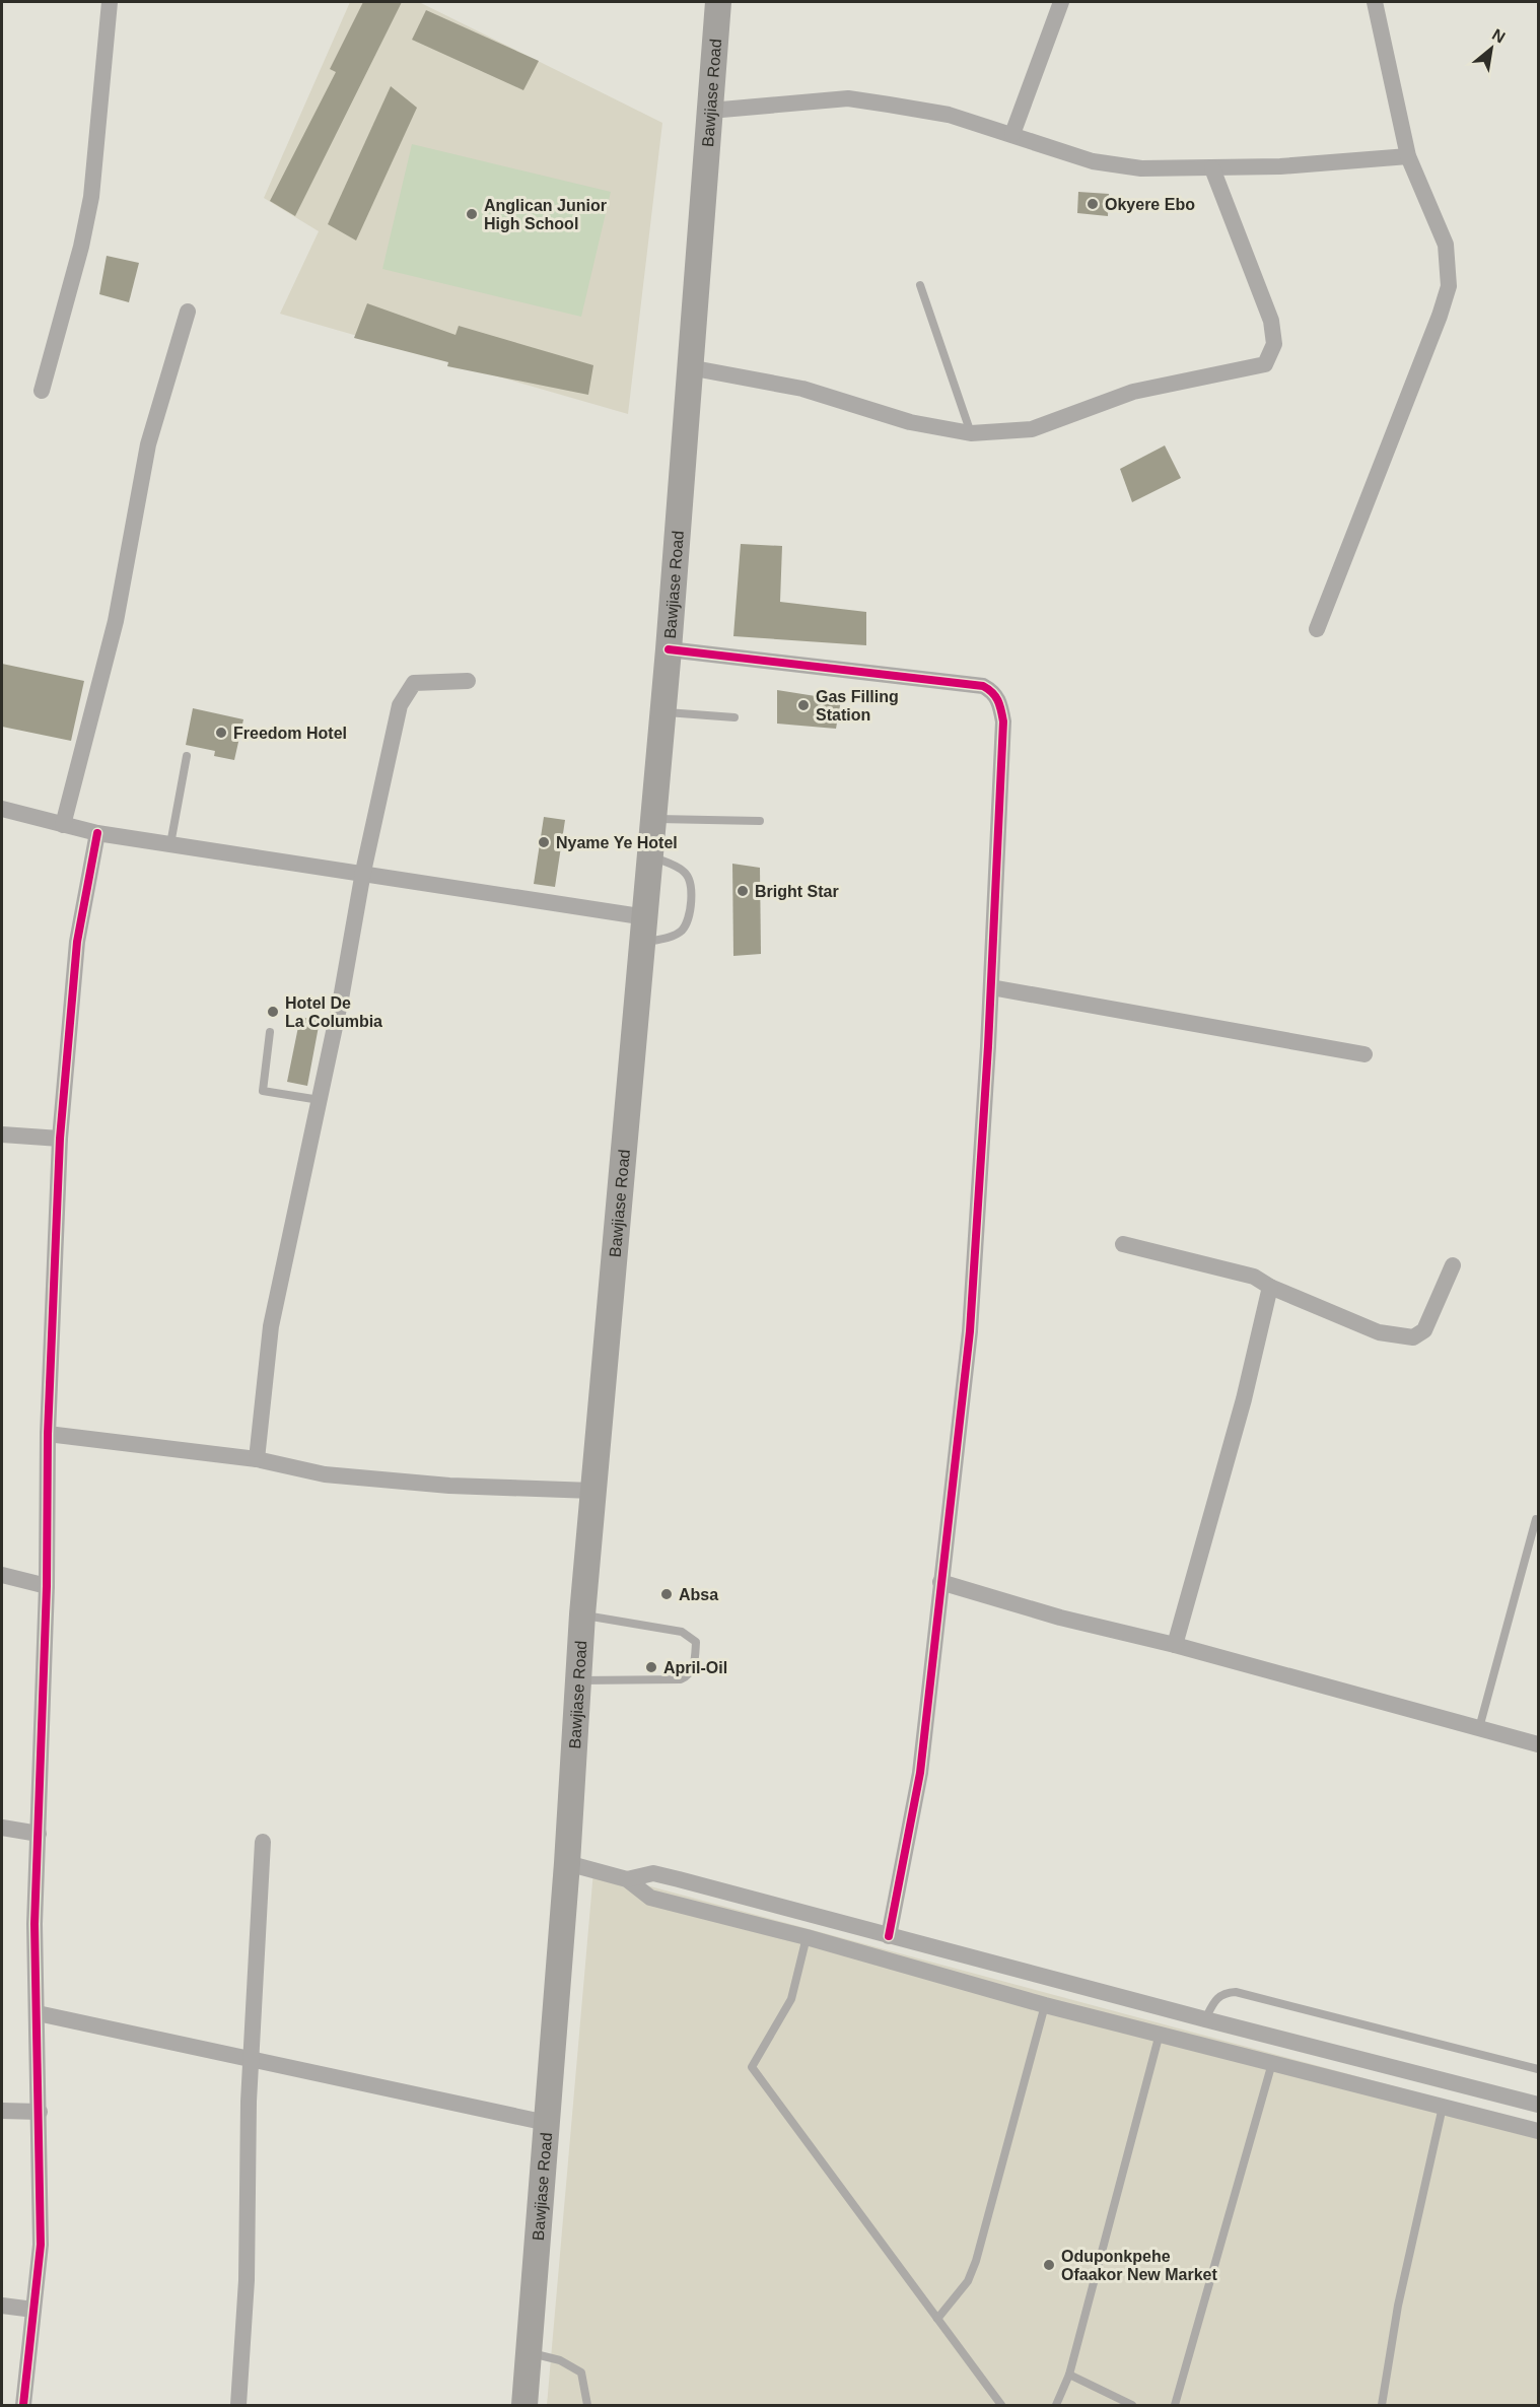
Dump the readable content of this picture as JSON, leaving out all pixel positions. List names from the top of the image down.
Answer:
{
  "streets": {
    "main road": ["Bawjiase Road"]
  },
  "places": [
    "Okyere Ebo",
    "Anglican Junior High School",
    "Gas Filling Station",
    "Freedom Hotel",
    "Nyame Ye Hotel",
    "Bright Star",
    "Hotel De La Columbia",
    "Absa",
    "April-Oil",
    "Oduponkpehe Ofaakor New Market"
  ],
  "north": "top right"
}
